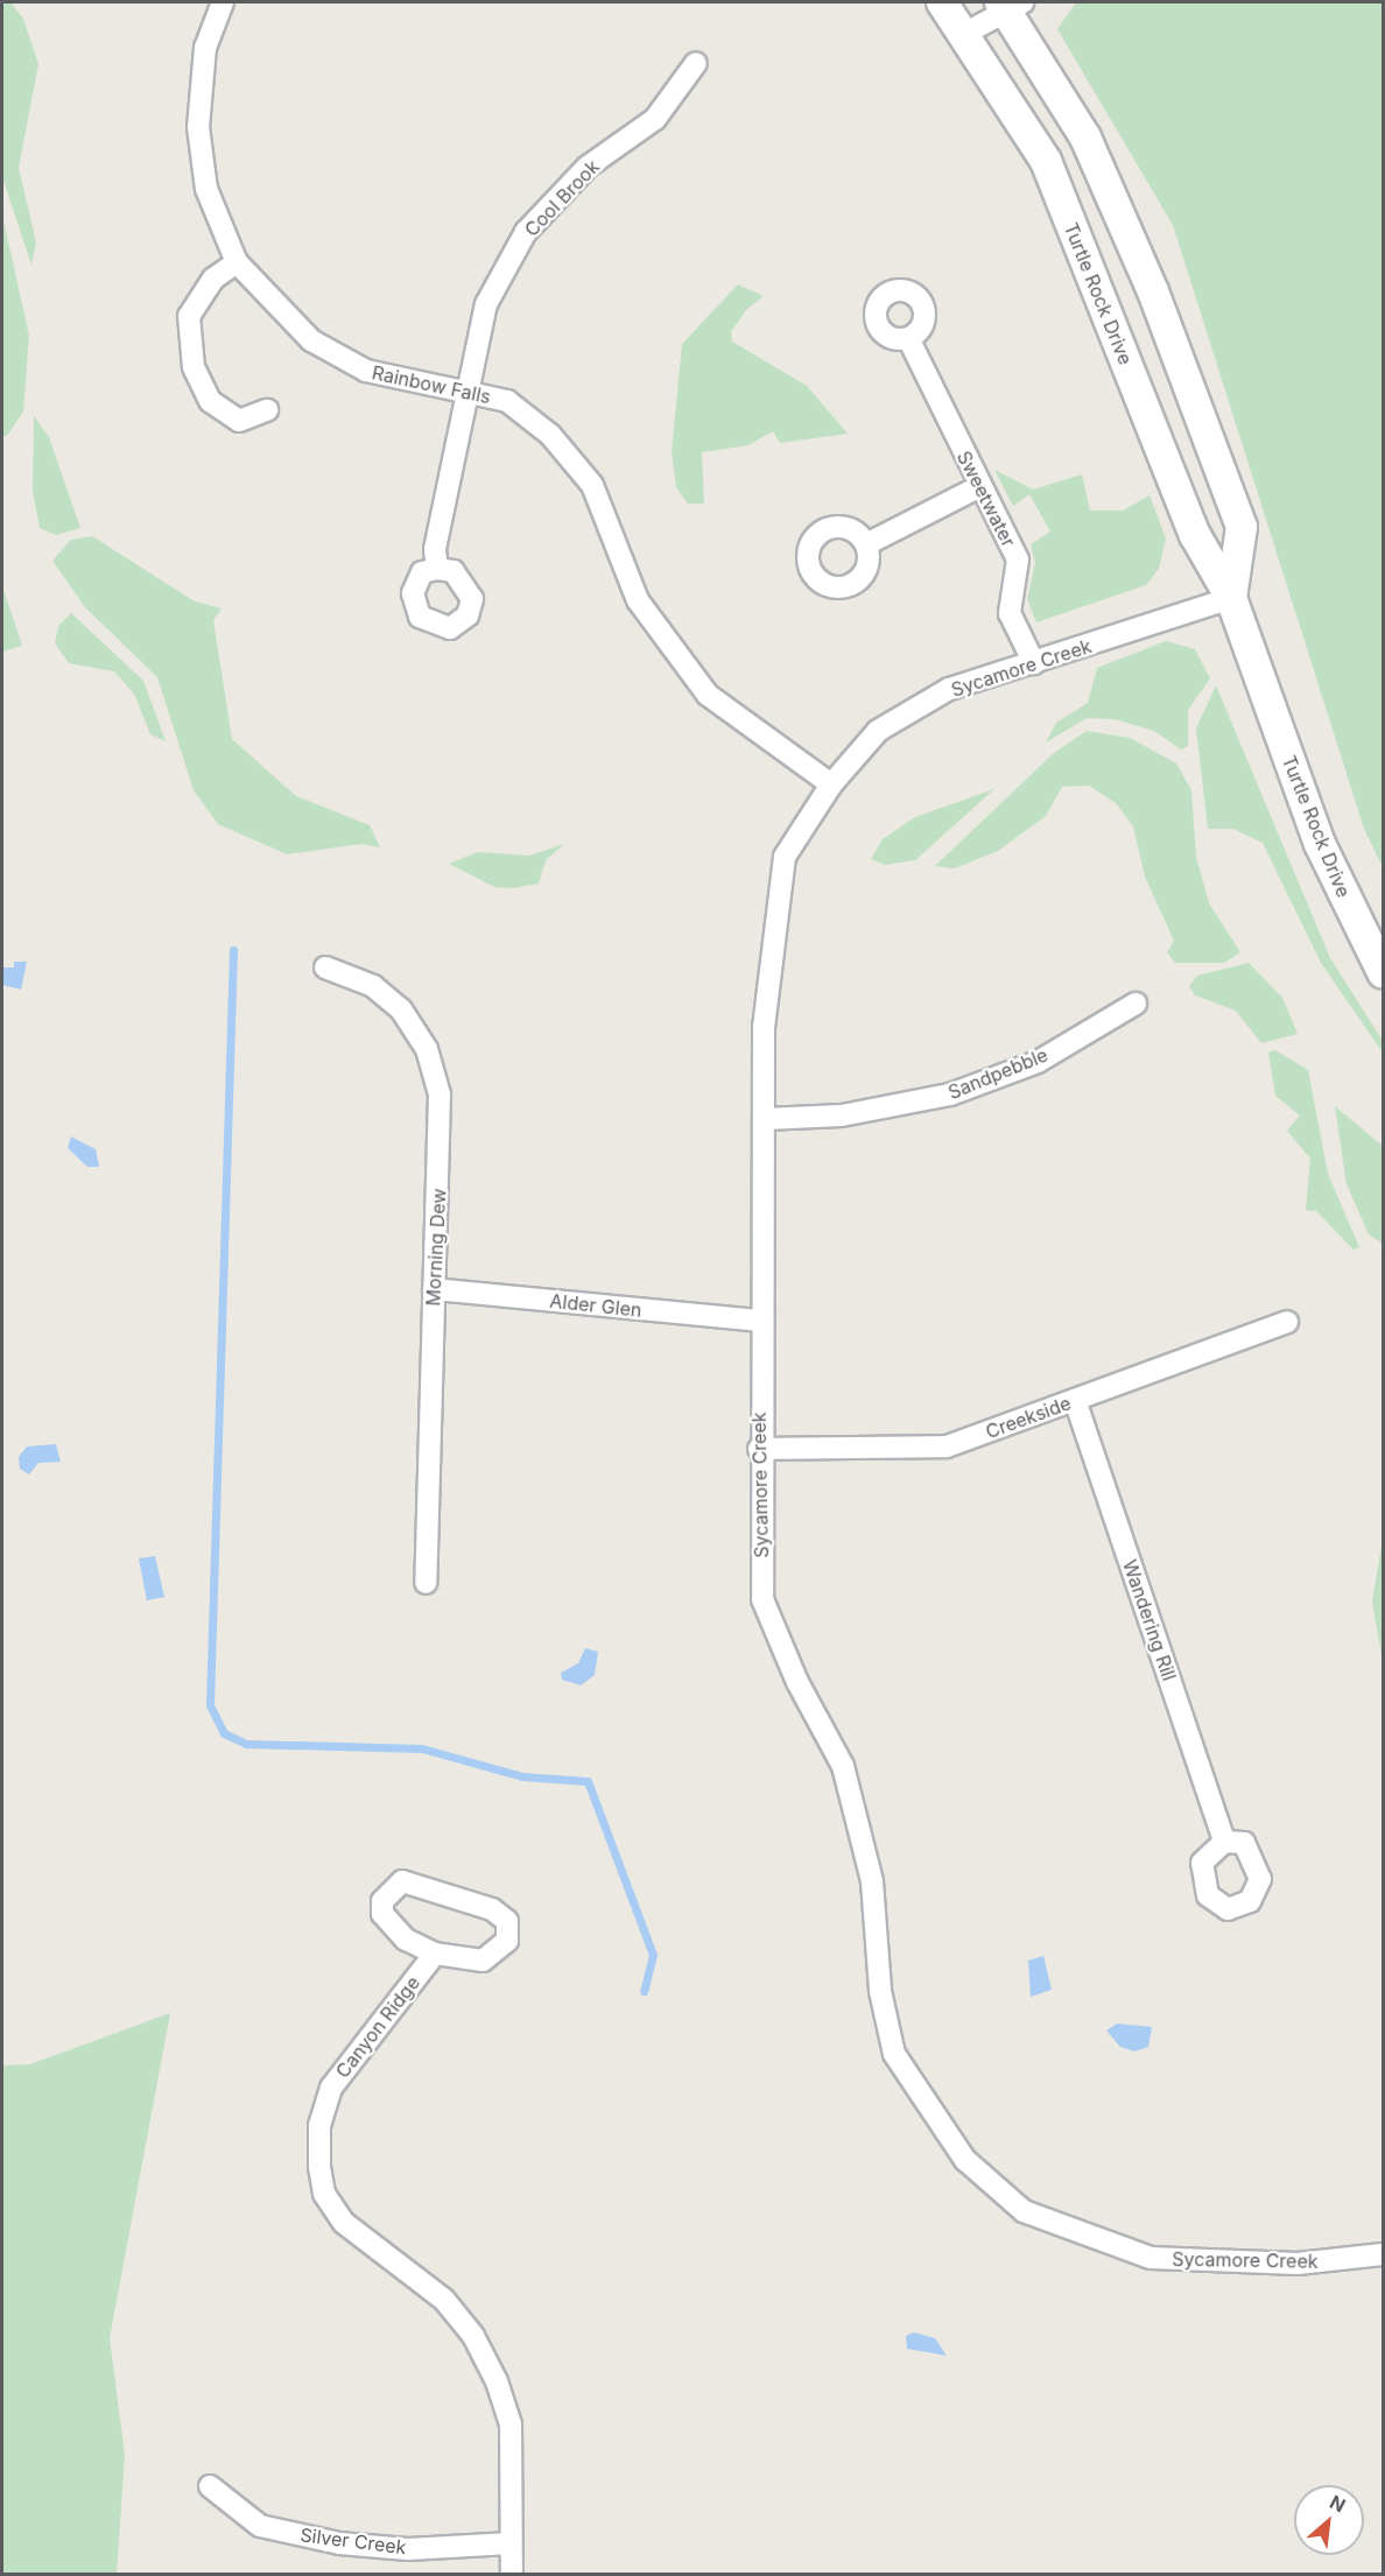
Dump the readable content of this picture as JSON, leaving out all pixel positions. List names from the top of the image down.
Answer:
{
  "streets": {
    "street": [
      "Cool Brook",
      "Turtle Rock Drive",
      "Rainbow Falls",
      "Sweetwater",
      "Sycamore Creek",
      "Sandpebble",
      "Morning Dew",
      "Alder Glen",
      "Creekside",
      "Wandering Rill",
      "Canyon Ridge",
      "Silver Creek"
    ]
  },
  "crossings": [
    ["Cool Brook", "Rainbow Falls"],
    ["Turtle Rock Drive", "Sycamore Creek"],
    ["Rainbow Falls", "Sycamore Creek"],
    ["Sweetwater", "Sycamore Creek"],
    ["Sycamore Creek", "Sandpebble"],
    ["Sycamore Creek", "Alder Glen"],
    ["Sycamore Creek", "Creekside"],
    ["Morning Dew", "Alder Glen"],
    ["Creekside", "Wandering Rill"],
    ["Canyon Ridge", "Silver Creek"]
  ],
  "north": "top right"
}
